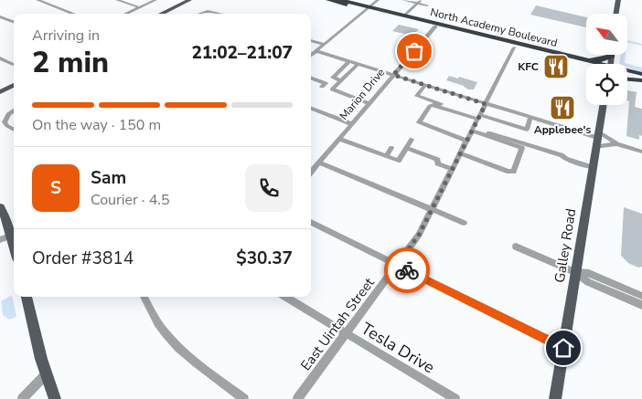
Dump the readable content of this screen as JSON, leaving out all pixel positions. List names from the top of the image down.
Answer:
{
  "streets": {
    "highway": ["North Academy Boulevard"],
    "main road": ["Galley Road"],
    "street": ["Marion Drive", "East Uintah Street", "Tesla Drive"]
  },
  "crossings": [
    ["North Academy Boulevard", "Marion Drive"],
    ["North Academy Boulevard", "East Uintah Street"],
    ["East Uintah Street", "Tesla Drive"]
  ],
  "places": {
    "restaurant": ["KFC", "Applebee's"]
  },
  "north": "top left",
  "page": {
    "heading": ["2 min", "Arriving in", "21:02–21:07"],
    "panel": [
      "Sam",
      "Courier · 4.5",
      "Order #3814",
      "$30.37"
    ],
    "bar": "On the way · 150 m",
    "round": "S"
  }
}
